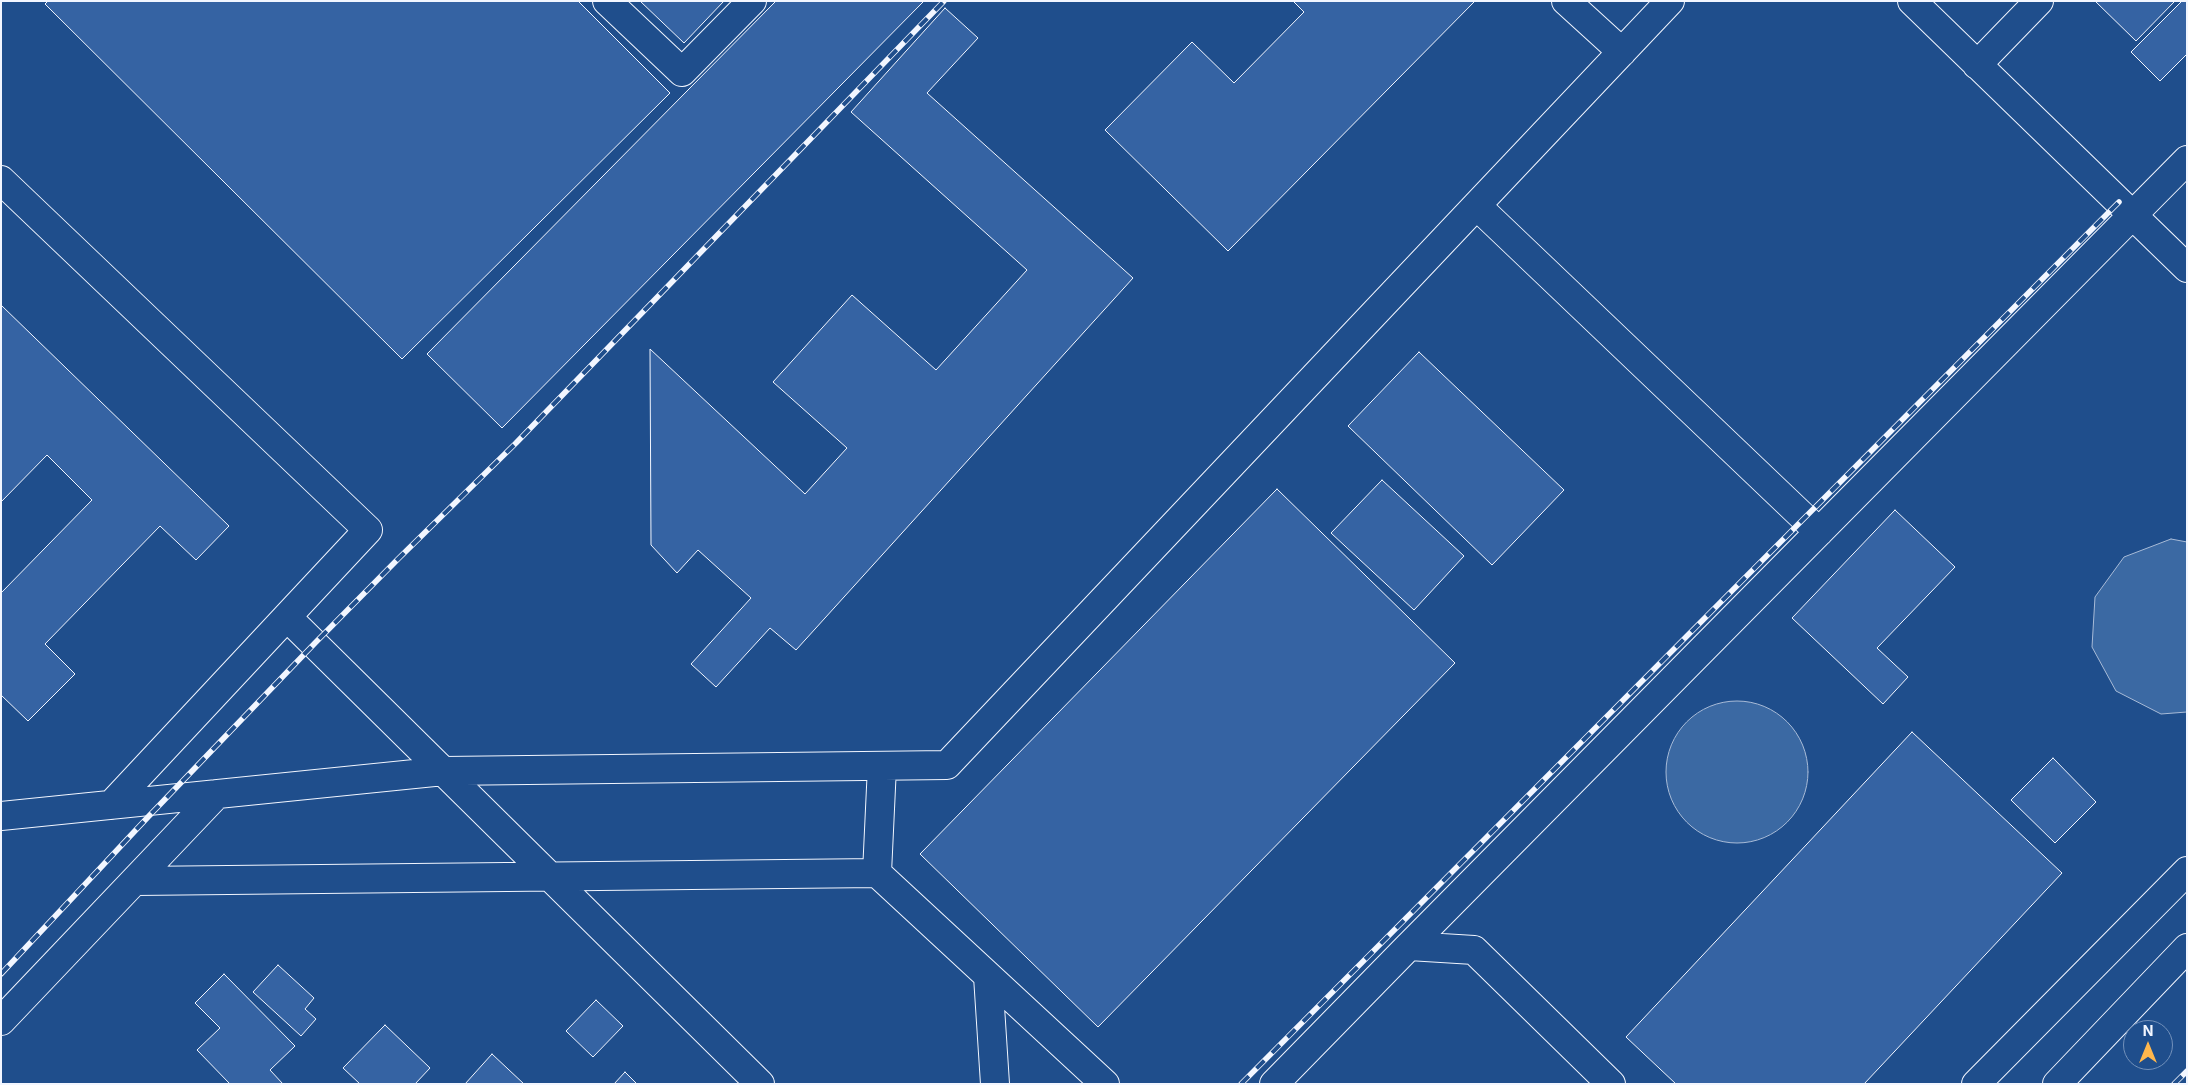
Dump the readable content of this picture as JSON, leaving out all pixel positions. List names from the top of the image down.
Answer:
{
  "north": "top"
}
